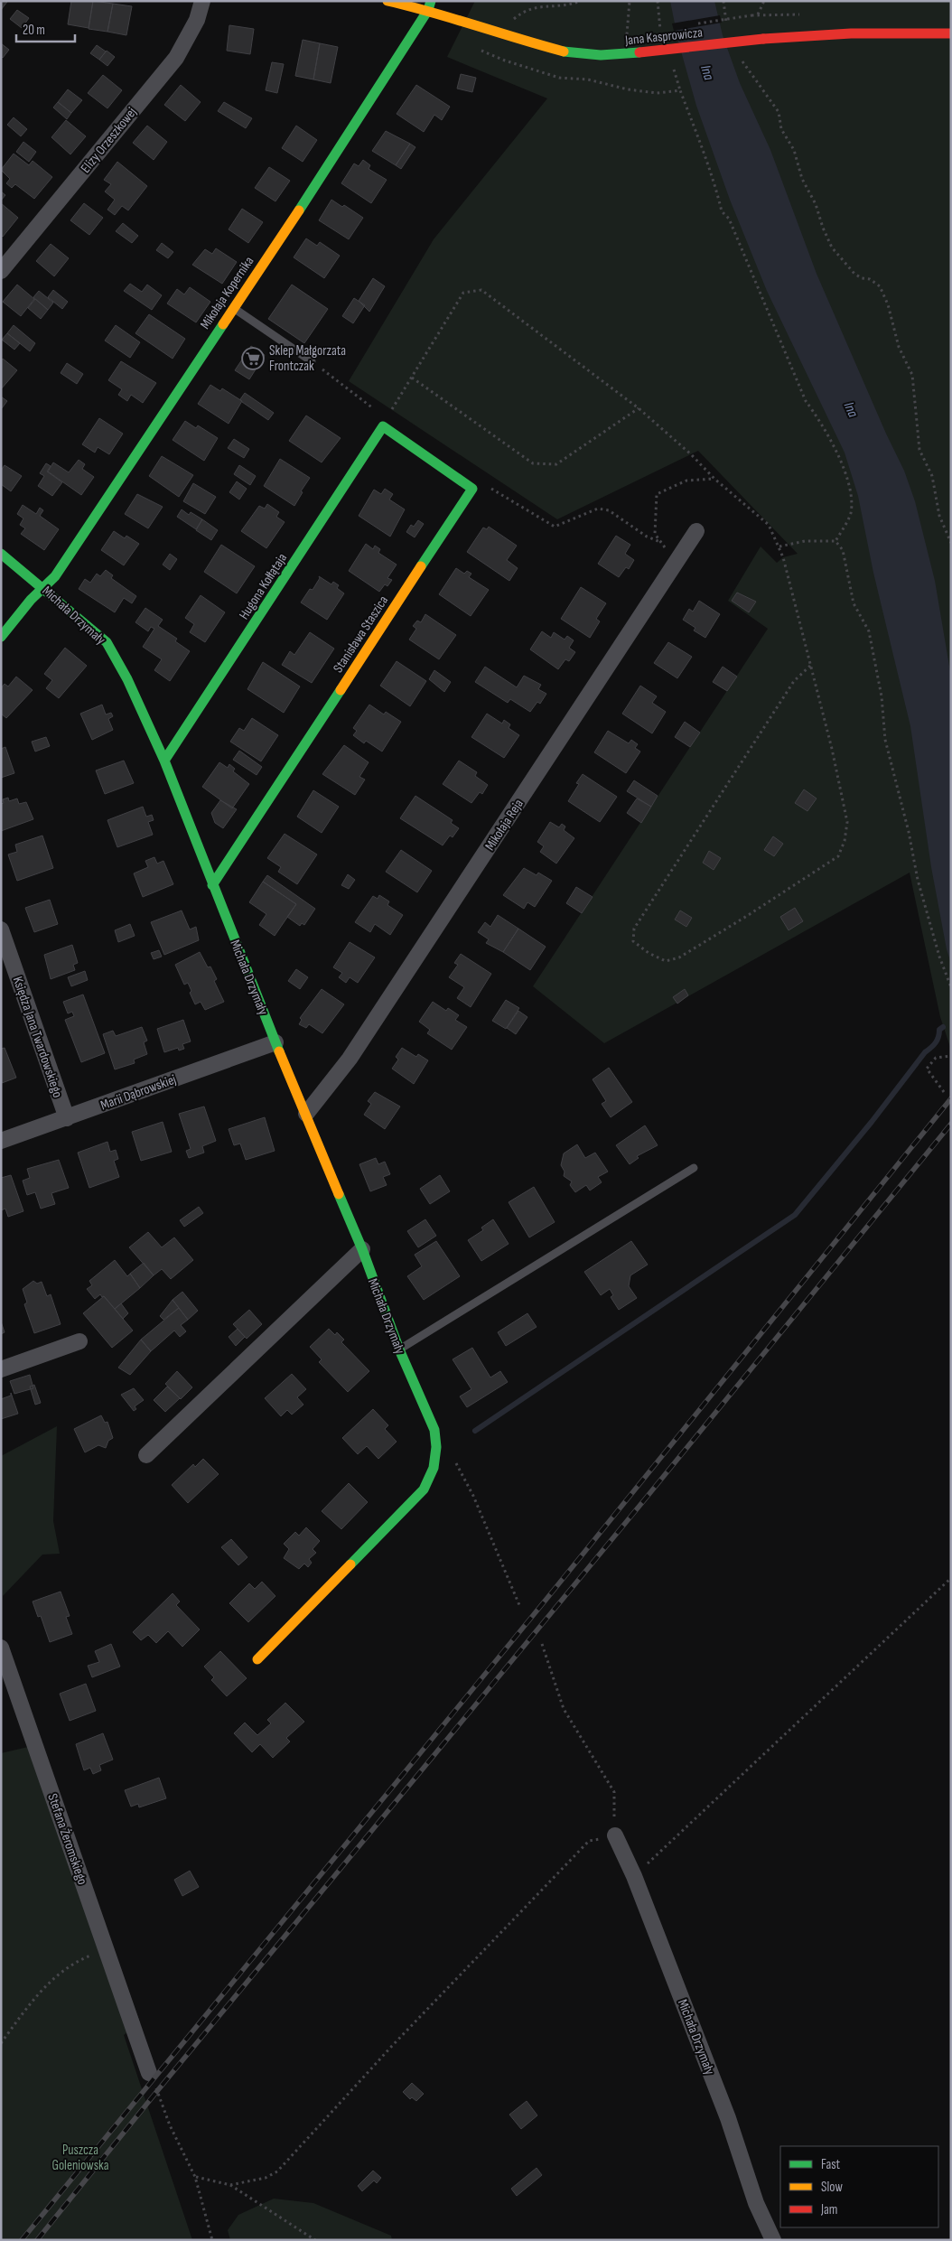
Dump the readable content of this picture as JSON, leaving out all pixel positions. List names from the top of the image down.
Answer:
{
  "streets": {
    "street": [
      "Jana Kasprowicza",
      "Elizy Orzeszkowej",
      "Mikołaja Kopernika",
      "Hugona Kołłątaja",
      "Michała Drzymały",
      "Stanisława Staszica",
      "Mikołaja Reja",
      "Księdza Jana Twardowskiego",
      "Marii Dąbrowskiej",
      "Stefana Żeromskiego"
    ]
  },
  "crossings": [
    ["Jana Kasprowicza", "Mikołaja Kopernika"],
    ["Mikołaja Kopernika", "Michała Drzymały"],
    ["Hugona Kołłątaja", "Michała Drzymały"],
    ["Hugona Kołłątaja", "Stanisława Staszica"],
    ["Michała Drzymały", "Stanisława Staszica"],
    ["Michała Drzymały", "Mikołaja Reja"],
    ["Michała Drzymały", "Marii Dąbrowskiej"],
    ["Księdza Jana Twardowskiego", "Marii Dąbrowskiej"]
  ],
  "water": ["Ina"],
  "parks": ["Puszcza Goleniowska"],
  "places": {
    "supermarket": ["Sklep Małgorzata Frontczak"]
  },
  "legend": ["Fast", "Slow", "Jam"],
  "scale_bar": "20 m"
}
